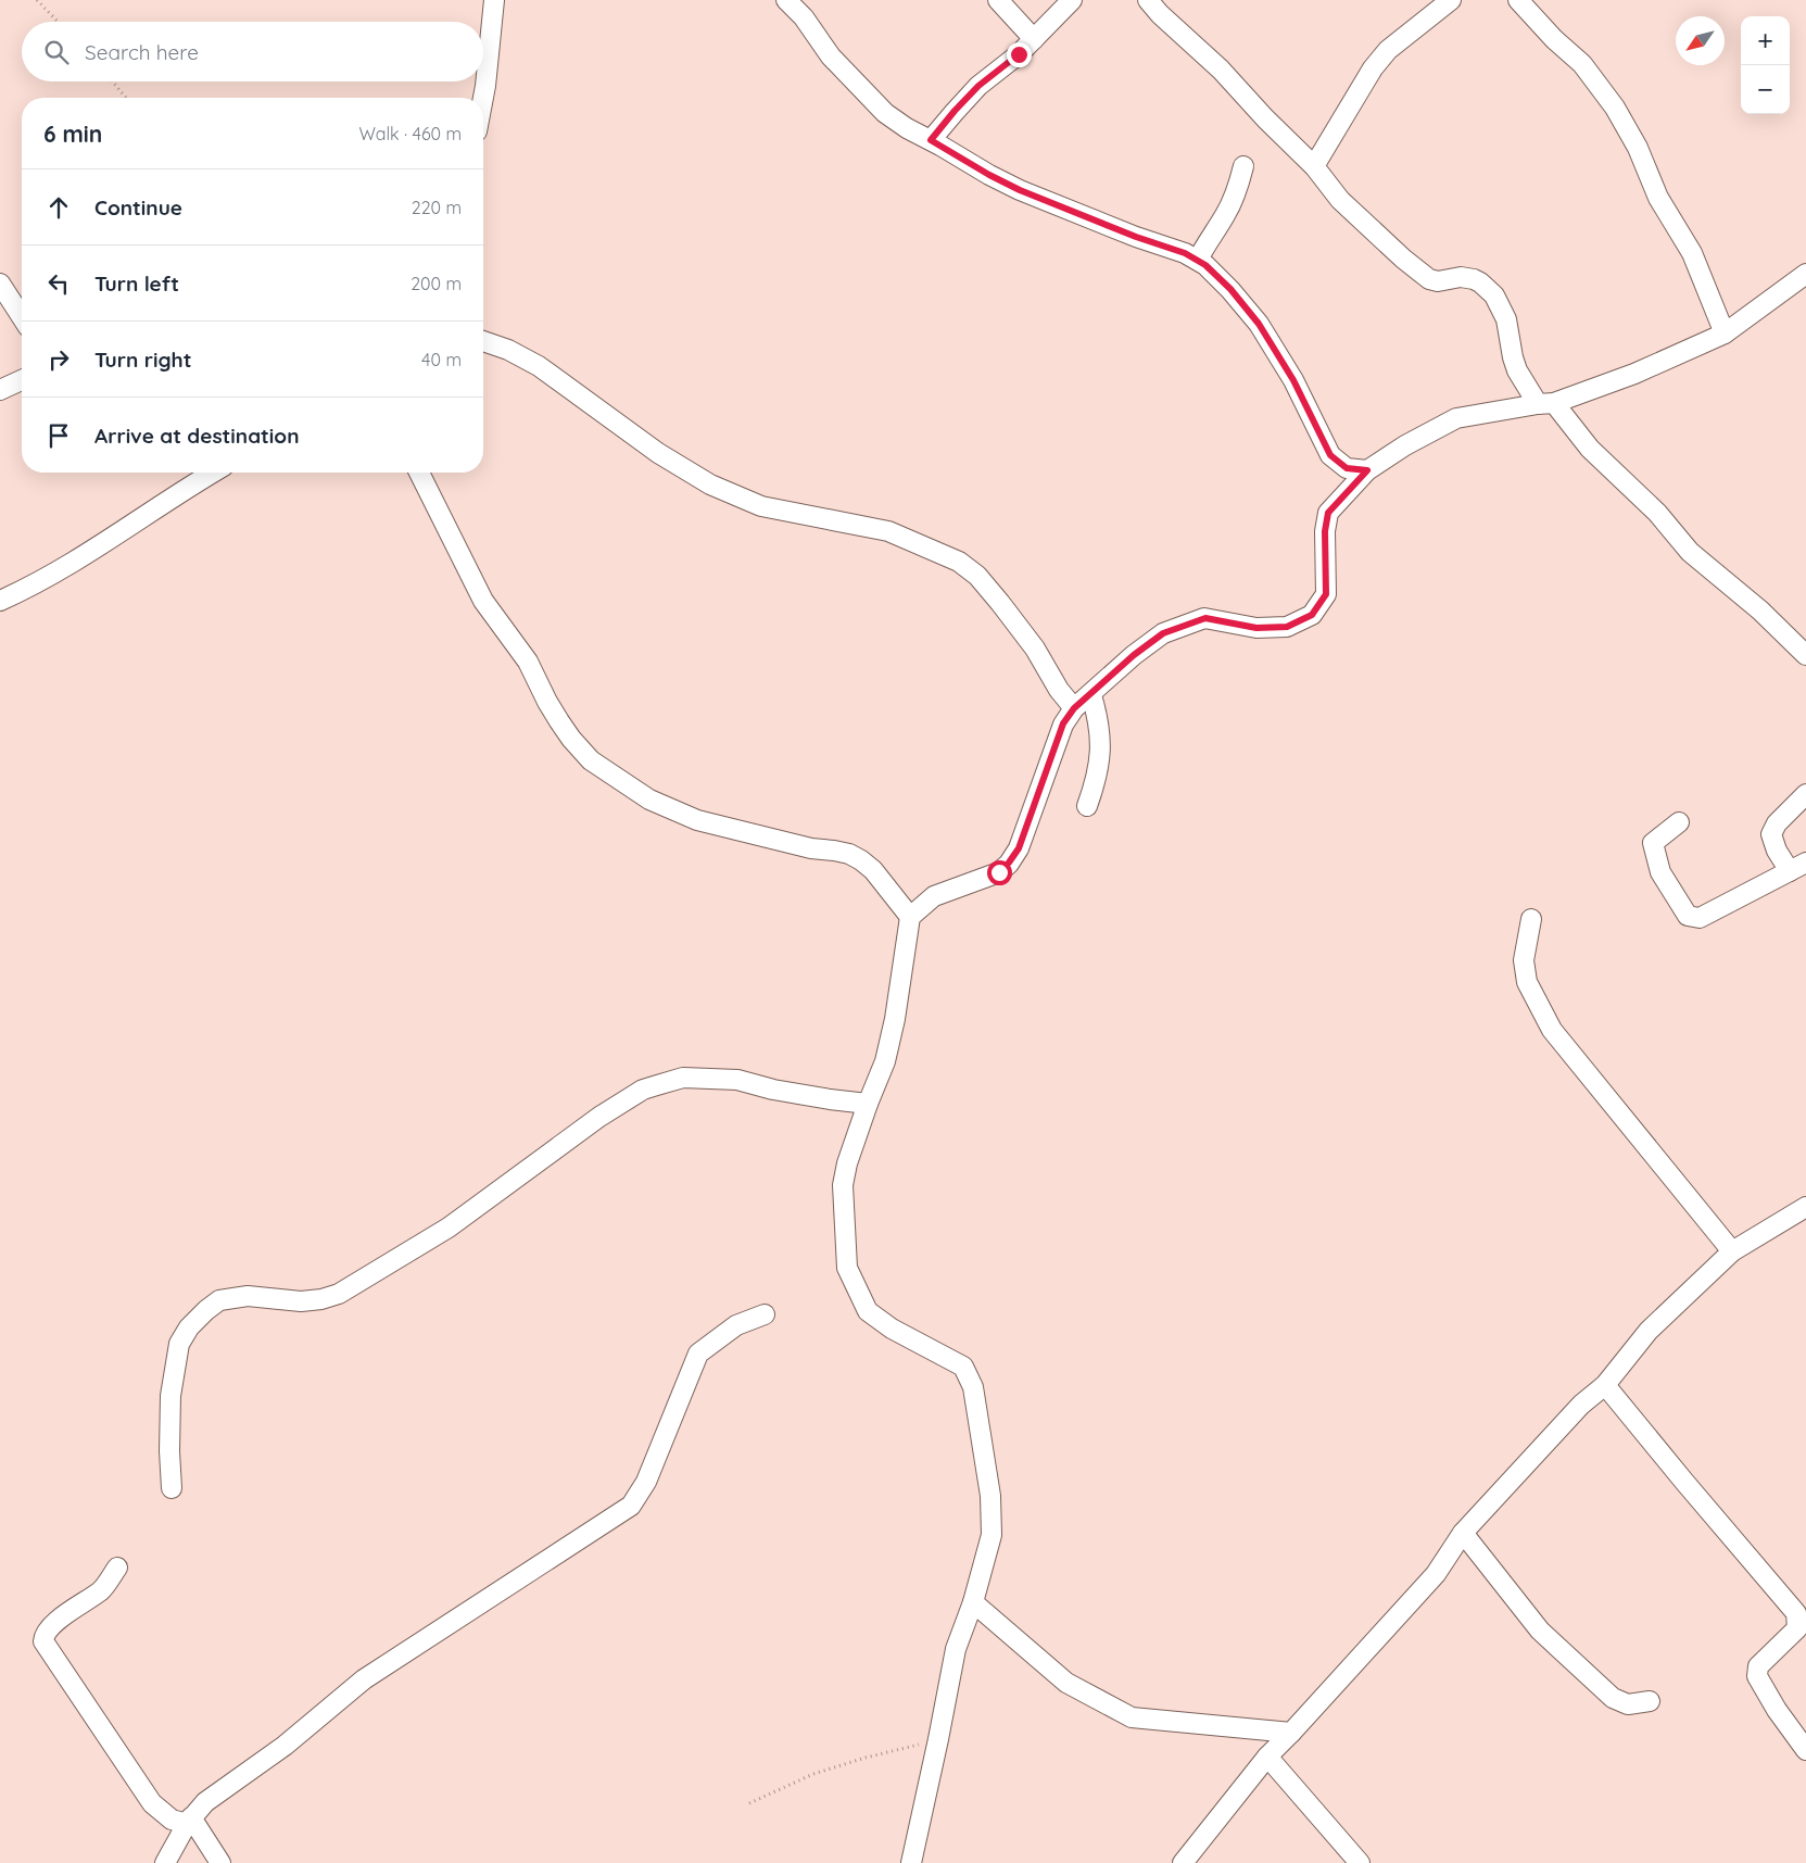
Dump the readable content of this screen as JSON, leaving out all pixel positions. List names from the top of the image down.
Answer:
{
  "north": "bottom left",
  "page": {
    "map_buttons": ["+", "−"],
    "search": "Search here",
    "heading": ["6 min", "Walk · 460 m"],
    "list": [
      ["Continue", "220 m"],
      ["Turn left", "200 m"],
      ["Turn right", "40 m"],
      "Arrive at destination"
    ]
  }
}
